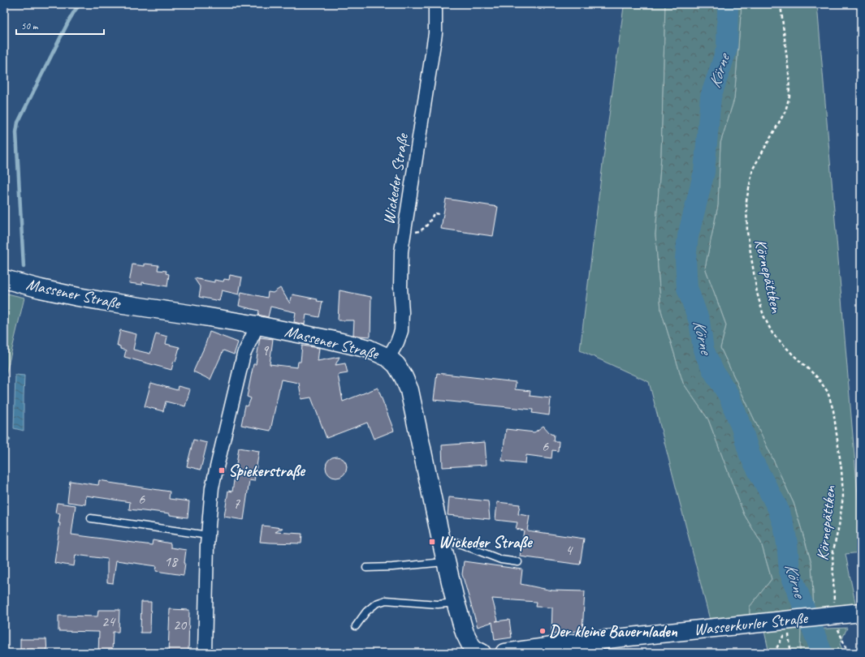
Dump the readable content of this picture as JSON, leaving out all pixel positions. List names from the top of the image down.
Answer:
{
  "streets": {
    "main road": ["Massener Straße", "Wasserkurler Straße"],
    "street": ["Wickeder Straße"],
    "path": ["Körnepättken"]
  },
  "crossings": [
    ["Wickeder Straße", "Massener Straße"],
    ["Körnepättken", "Wasserkurler Straße"]
  ],
  "water": ["Körne"],
  "places": {
    "transit": ["Spiekerstraße", "Wickeder Straße"],
    "other": ["Der kleine Bauernladen"]
  },
  "house_numbers": [
    "9",
    "6",
    "6",
    "7",
    "4",
    "18",
    "24",
    "20"
  ],
  "scale_bar": "50 m"
}
